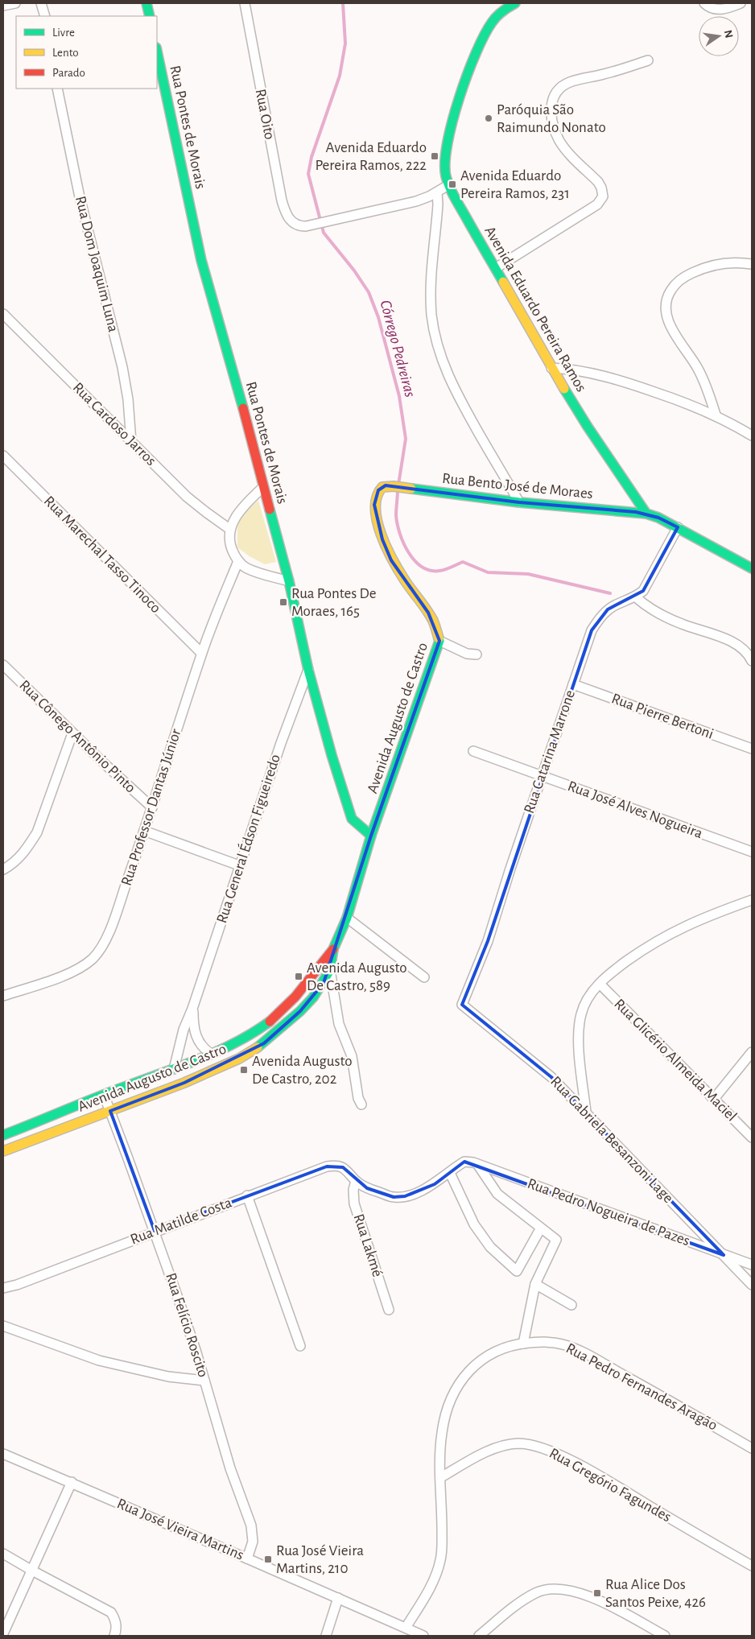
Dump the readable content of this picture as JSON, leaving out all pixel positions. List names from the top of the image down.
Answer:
{
  "streets": {
    "street": [
      "Rua Oito",
      "Rua Pontes de Morais",
      "Rua Dom Joaquim Luna",
      "Avenida Eduardo Pereira Ramos",
      "Rua Cardoso Jarros",
      "Rua Bento José de Moraes",
      "Rua Marechal Tasso Tinoco",
      "Rua Pierre Bertoni",
      "Avenida Augusto de Castro",
      "Rua Cônego Antônio Pinto",
      "Rua Catarina Marrone",
      "Rua Professor Dantas Júnior",
      "Rua José Alves Nogueira",
      "Rua General Édson Figueiredo",
      "Rua Glicério Almeida Maciel",
      "Rua Gabriela Besanzoni Lage",
      "Rua Pedro Nogueira de Pazes",
      "Rua Matilde Costa",
      "Rua Lakmé",
      "Rua Felício Roscito",
      "Rua Pedro Fernandes Aragão",
      "Rua Gregório Fagundes",
      "Rua José Vieira Martins"
    ]
  },
  "crossings": [
    ["Rua Pontes de Morais", "Avenida Augusto de Castro"],
    ["Rua Pontes de Morais", "Rua General Édson Figueiredo"],
    ["Rua Dom Joaquim Luna", "Rua Cardoso Jarros"],
    ["Avenida Eduardo Pereira Ramos", "Rua Bento José de Moraes"],
    ["Rua Bento José de Moraes", "Avenida Augusto de Castro"],
    ["Rua Marechal Tasso Tinoco", "Rua Professor Dantas Júnior"],
    ["Rua Pierre Bertoni", "Rua Catarina Marrone"],
    ["Avenida Augusto de Castro", "Rua General Édson Figueiredo"],
    ["Avenida Augusto de Castro", "Rua Felício Roscito"],
    ["Rua Cônego Antônio Pinto", "Rua Professor Dantas Júnior"],
    ["Rua Catarina Marrone", "Rua José Alves Nogueira"],
    ["Rua Catarina Marrone", "Rua Gabriela Besanzoni Lage"],
    ["Rua Gabriela Besanzoni Lage", "Rua Pedro Nogueira de Pazes"],
    ["Rua Matilde Costa", "Rua Lakmé"],
    ["Rua Matilde Costa", "Rua Felício Roscito"],
    ["Rua Felício Roscito", "Rua José Vieira Martins"],
    ["Rua Pedro Fernandes Aragão", "Rua Gregório Fagundes"],
    ["Rua Pedro Fernandes Aragão", "Rua José Vieira Martins"]
  ],
  "water": ["Córrego Pedreiras"],
  "places": {
    "other": ["Paróquia São Raimundo Nonato"],
    "transit": [
      "Avenida Eduardo Pereira Ramos, 222",
      "Avenida Eduardo Pereira Ramos, 231",
      "Rua Pontes De Moraes, 165",
      "Avenida Augusto De Castro, 589",
      "Avenida Augusto De Castro, 202",
      "Rua José Vieira Martins, 210",
      "Rua Alice Dos Santos Peixe, 426"
    ]
  },
  "legend": ["Livre", "Lento", "Parado"],
  "north": "right"
}
